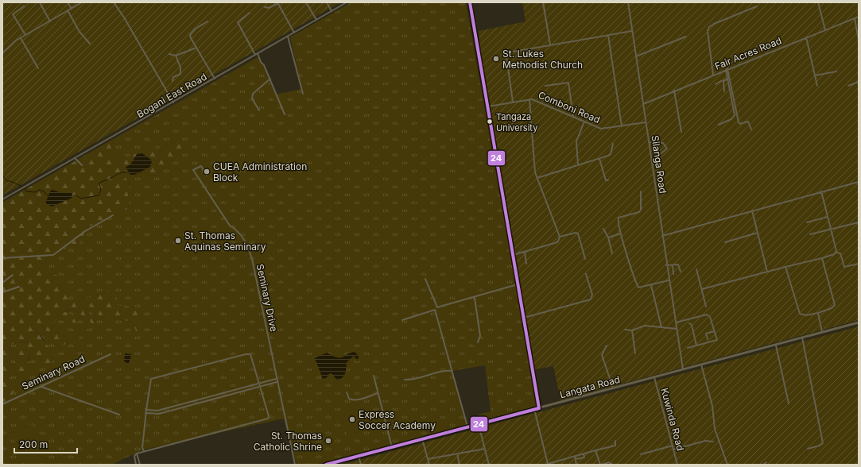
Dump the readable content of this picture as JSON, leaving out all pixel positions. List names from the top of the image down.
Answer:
{
  "streets": {
    "main road": ["Langata Road"],
    "street": [
      "Fair Acres Road",
      "Bogani East Road",
      "Comboni Road",
      "Silanga Road",
      "Seminary Drive",
      "Seminary Road",
      "Kuwinda Road"
    ]
  },
  "crossings": [
    ["Fair Acres Road", "Silanga Road"],
    ["Comboni Road", "Silanga Road"],
    ["Silanga Road", "Langata Road"],
    ["Langata Road", "Kuwinda Road"]
  ],
  "places": [
    "St. Lukes Methodist Church",
    "Tangaza University",
    "CUEA Administration Block",
    "St. Thomas Aquinas Seminary",
    "Express Soccer Academy",
    "St. Thomas Catholic Shrine"
  ],
  "lines": ["transit line 24"],
  "scale_bar": "200 m"
}
